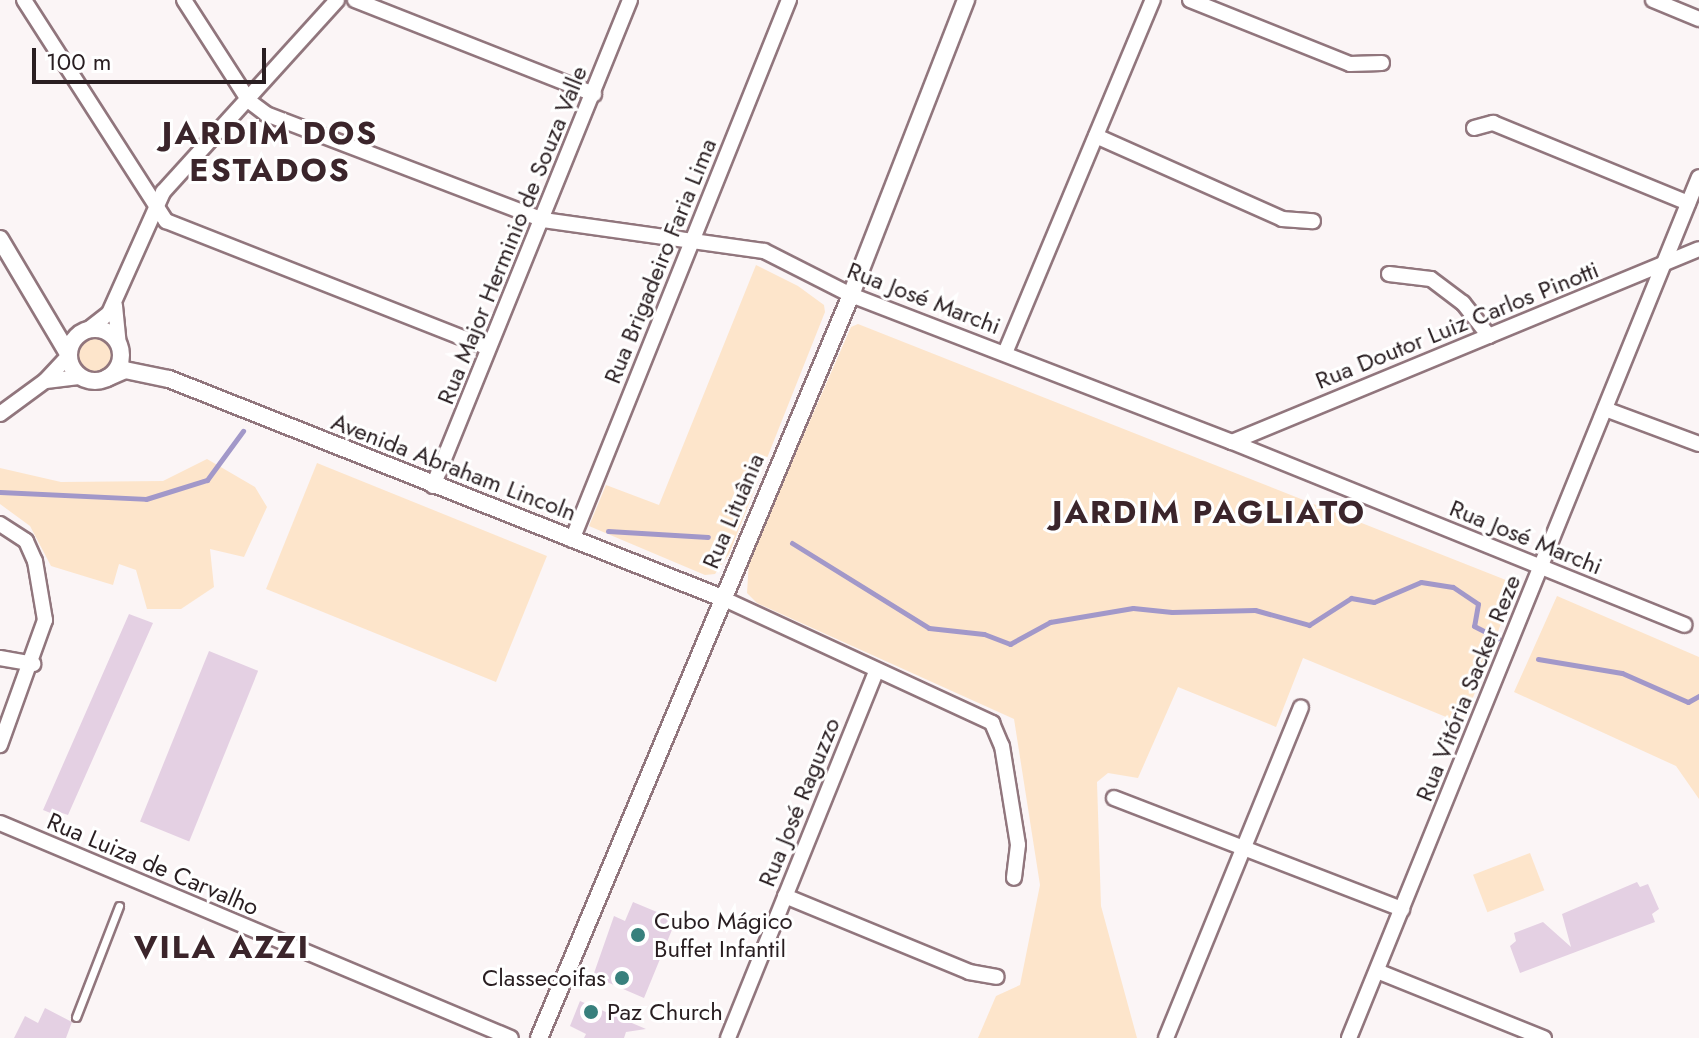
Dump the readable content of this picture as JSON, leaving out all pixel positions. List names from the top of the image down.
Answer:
{
  "streets": {
    "street": [
      "Rua Major Herminio de Souza Valle",
      "Rua Brigadeiro Faria Lima",
      "Rua José Marchi",
      "Rua Doutor Luiz Carlos Pinotti",
      "Avenida Abraham Lincoln",
      "Rua Lituânia",
      "Rua Vitória Sacker Reze",
      "Rua José Raguzzo",
      "Rua Luiza de Carvalho"
    ]
  },
  "crossings": [
    ["Rua Major Herminio de Souza Valle", "Rua José Marchi"],
    ["Rua Major Herminio de Souza Valle", "Avenida Abraham Lincoln"],
    ["Rua Brigadeiro Faria Lima", "Rua José Marchi"],
    ["Rua Brigadeiro Faria Lima", "Avenida Abraham Lincoln"],
    ["Rua José Marchi", "Rua Doutor Luiz Carlos Pinotti"],
    ["Rua José Marchi", "Rua Lituânia"],
    ["Rua José Marchi", "Rua Vitória Sacker Reze"],
    ["Rua Doutor Luiz Carlos Pinotti", "Rua Vitória Sacker Reze"],
    ["Avenida Abraham Lincoln", "Rua Lituânia"]
  ],
  "districts": ["JARDIM DOS ESTADOS", "JARDIM PAGLIATO", "VILA AZZI"],
  "places": ["Cubo Mágico Buffet Infantil", "Classecoifas", "Paz Church"],
  "scale_bar": "100 m"
}
